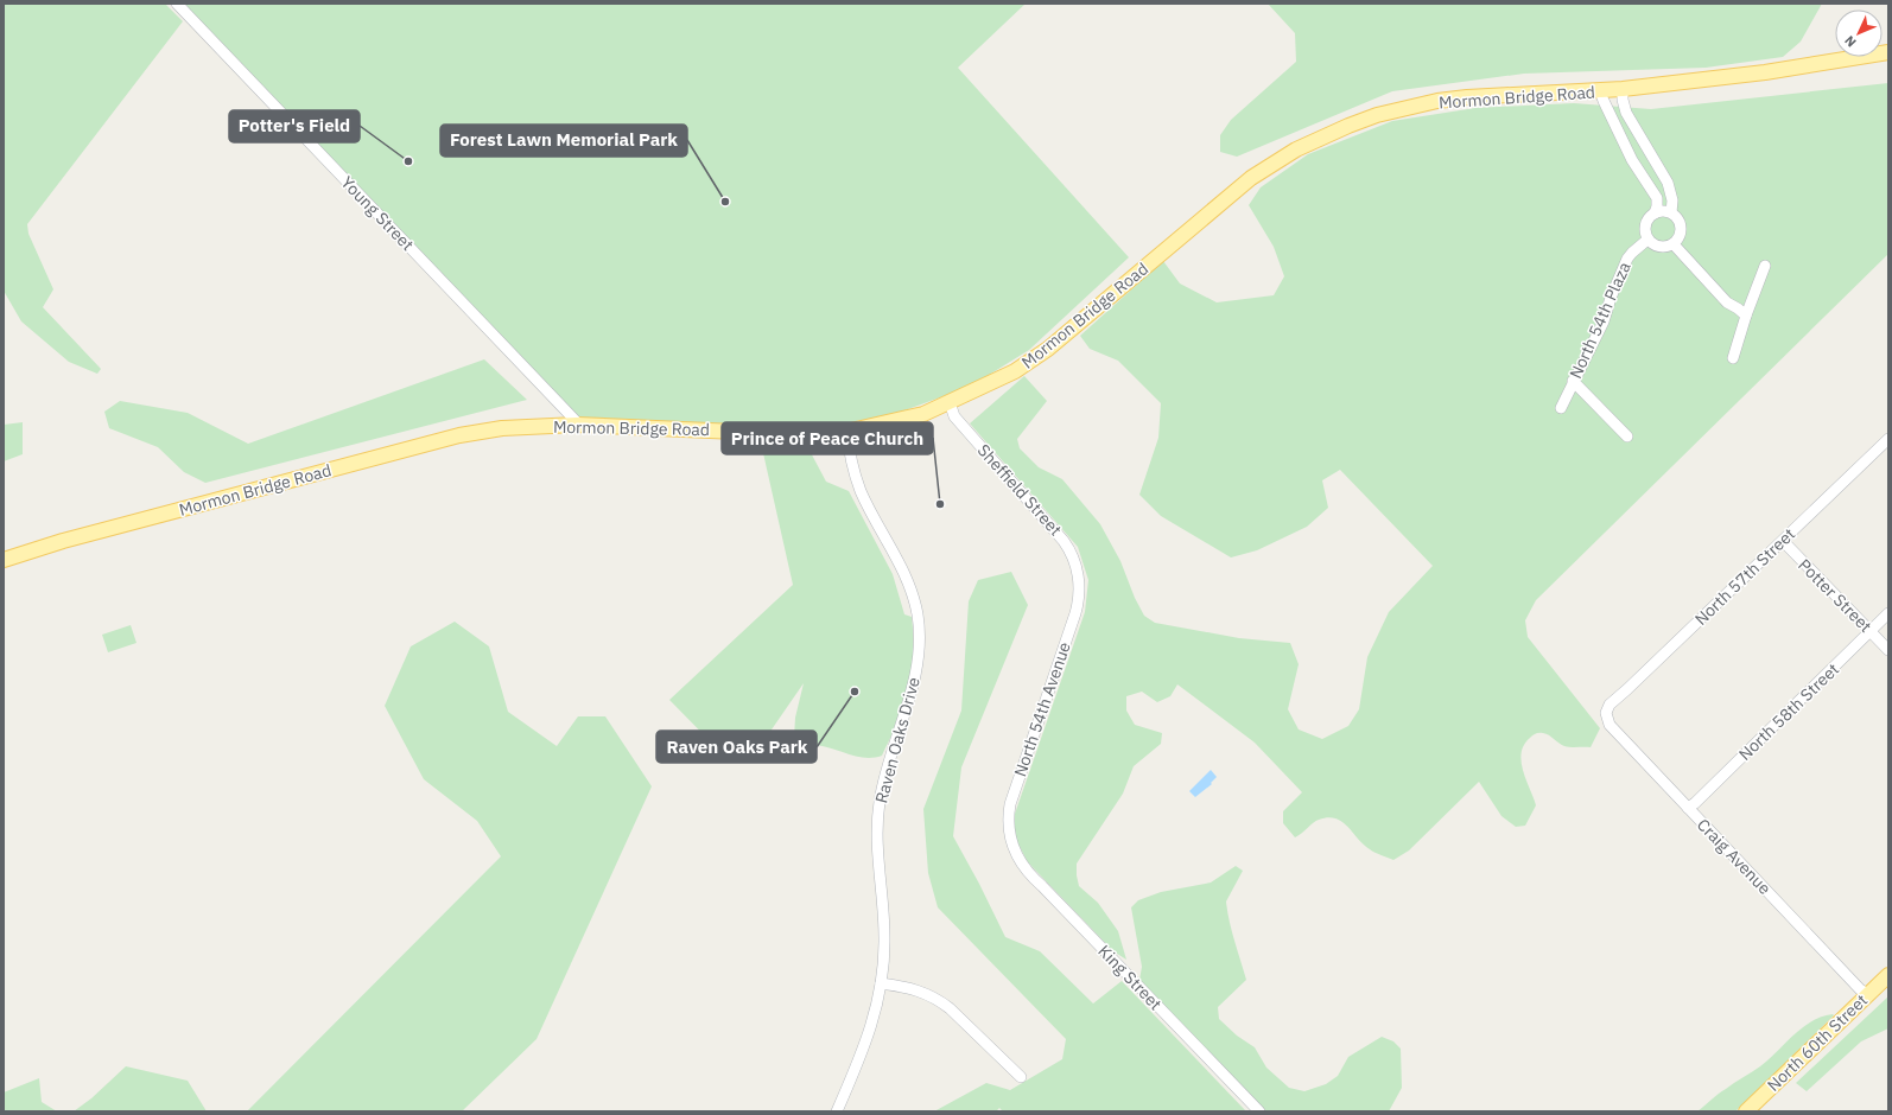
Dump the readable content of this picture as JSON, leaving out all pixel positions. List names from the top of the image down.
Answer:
{
  "streets": {
    "main road": ["Mormon Bridge Road", "North 60th Street"],
    "street": [
      "Young Street",
      "North 54th Plaza",
      "Sheffield Street",
      "North 57th Street",
      "Potter Street",
      "North 54th Avenue",
      "North 58th Street",
      "Raven Oaks Drive",
      "Craig Avenue",
      "King Street"
    ]
  },
  "crossings": [
    ["Mormon Bridge Road", "Young Street"],
    ["Mormon Bridge Road", "Sheffield Street"],
    ["Mormon Bridge Road", "Raven Oaks Drive"],
    ["Sheffield Street", "North 54th Avenue"],
    ["North 57th Street", "Potter Street"],
    ["North 57th Street", "Craig Avenue"],
    ["Potter Street", "North 58th Street"],
    ["North 54th Avenue", "King Street"],
    ["North 58th Street", "Craig Avenue"],
    ["Craig Avenue", "North 60th Street"]
  ],
  "places": [
    "Potter's Field",
    "Forest Lawn Memorial Park",
    "Prince of Peace Church",
    "Raven Oaks Park"
  ],
  "north": "bottom left"
}
